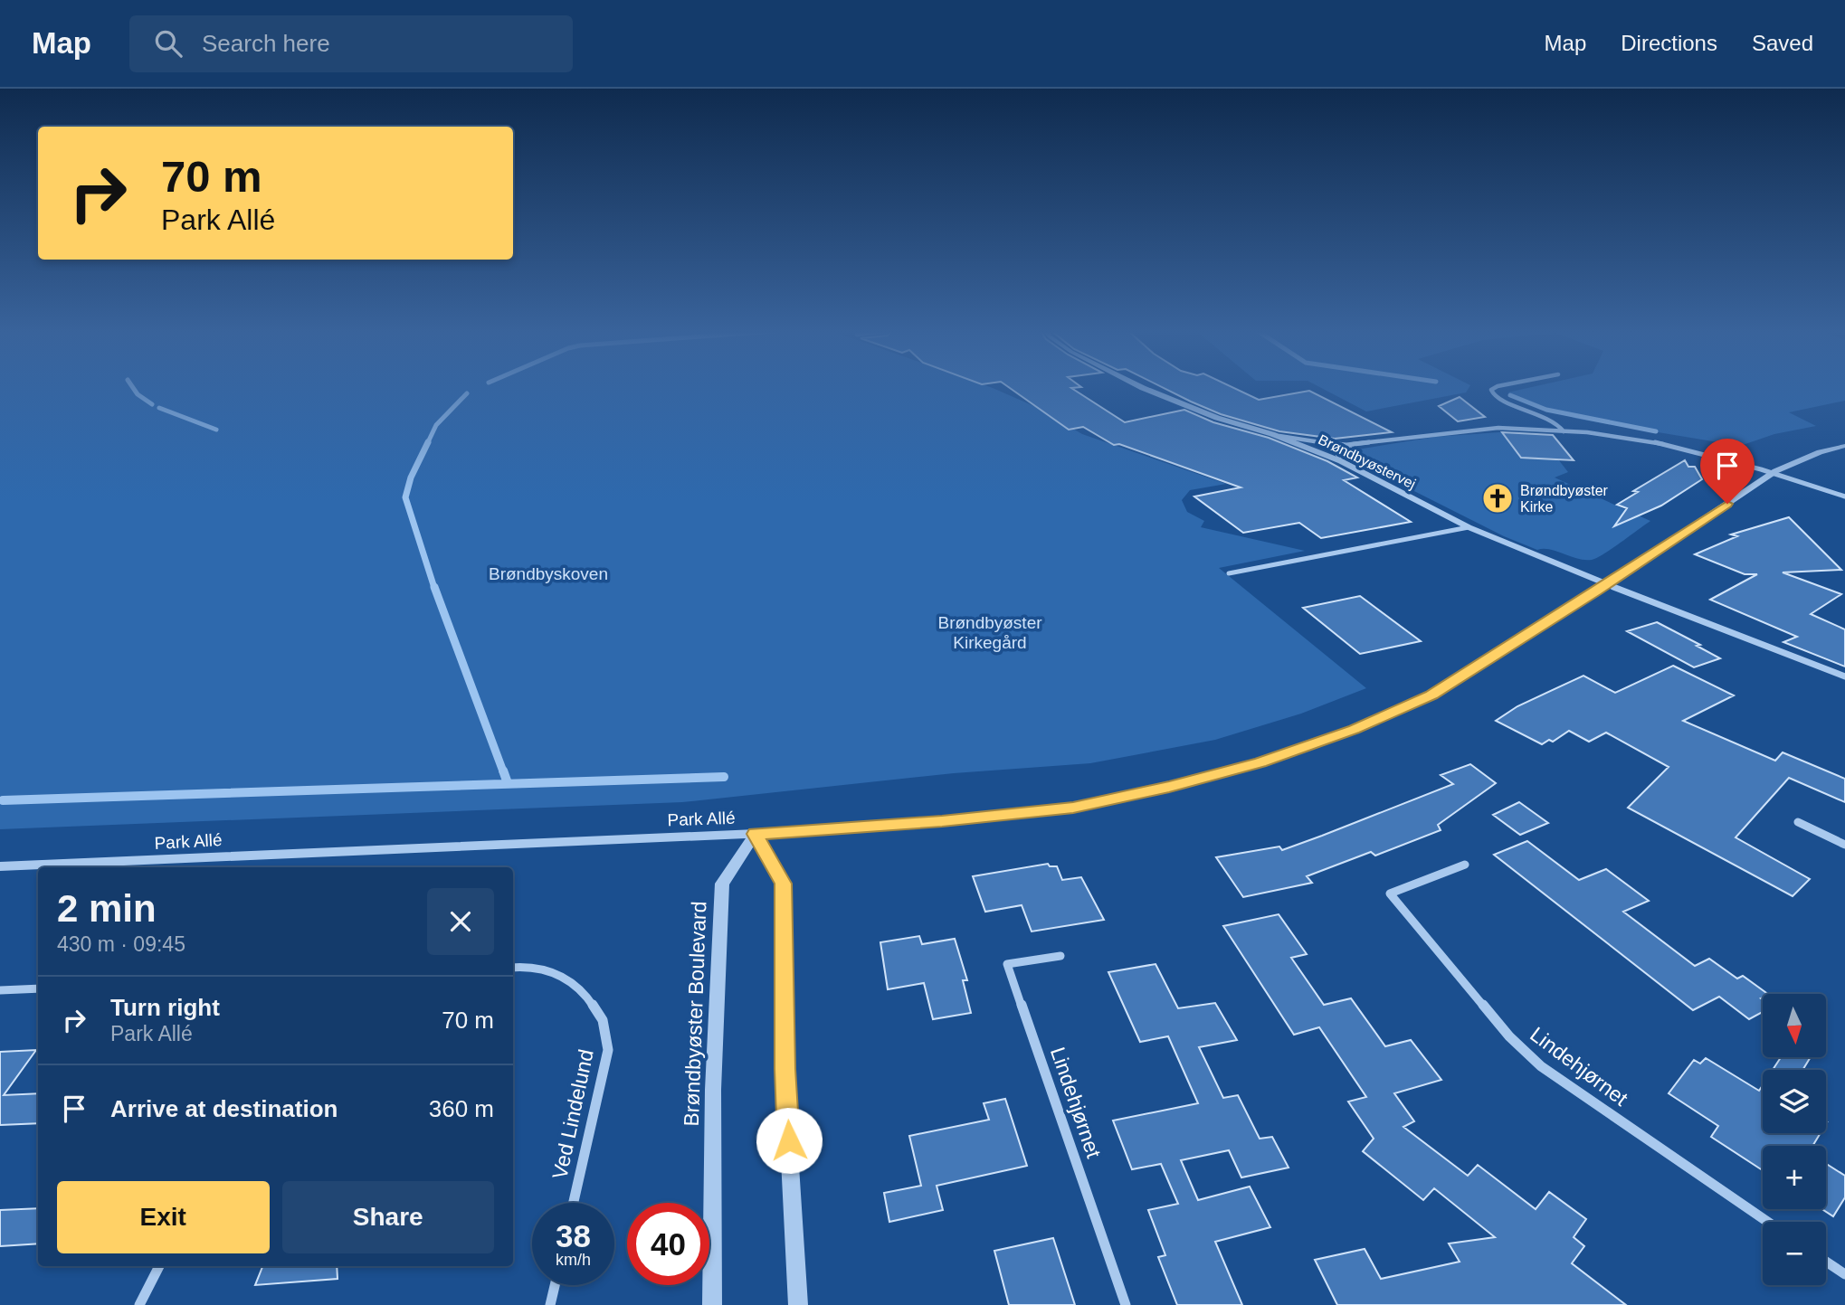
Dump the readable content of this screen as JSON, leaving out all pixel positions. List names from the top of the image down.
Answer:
{
  "streets": {
    "street": [
      "Brøndbyøstervej",
      "Park Allé",
      "Brøndbyøster Boulevard",
      "Lindehjørnet",
      "Ved Lindelund"
    ]
  },
  "crossings": [
    ["Brøndbyøstervej", "Park Allé"],
    ["Park Allé", "Brøndbyøster Boulevard"]
  ],
  "parks": ["Brøndbyskoven", "Brøndbyøster Kirkegård"],
  "places": {
    "church": ["Brøndbyøster Kirke"]
  },
  "north": "bottom",
  "page": {
    "header": "Map",
    "search": "Search here",
    "nav": ["Map", "Directions", "Saved"],
    "turn": ["70 m", "Park Allé"],
    "heading": ["2 min", "430 m · 09:45"],
    "list": [
      {
        "name": "Turn right",
        "note": "Park Allé",
        "value": "70 m"
      },
      {
        "name": "Arrive at destination",
        "value": "360 m"
      }
    ],
    "map_buttons": ["+", "−"],
    "buttons": ["Exit", "Share"],
    "speed": "38 km/h",
    "limit": "40"
  }
}
